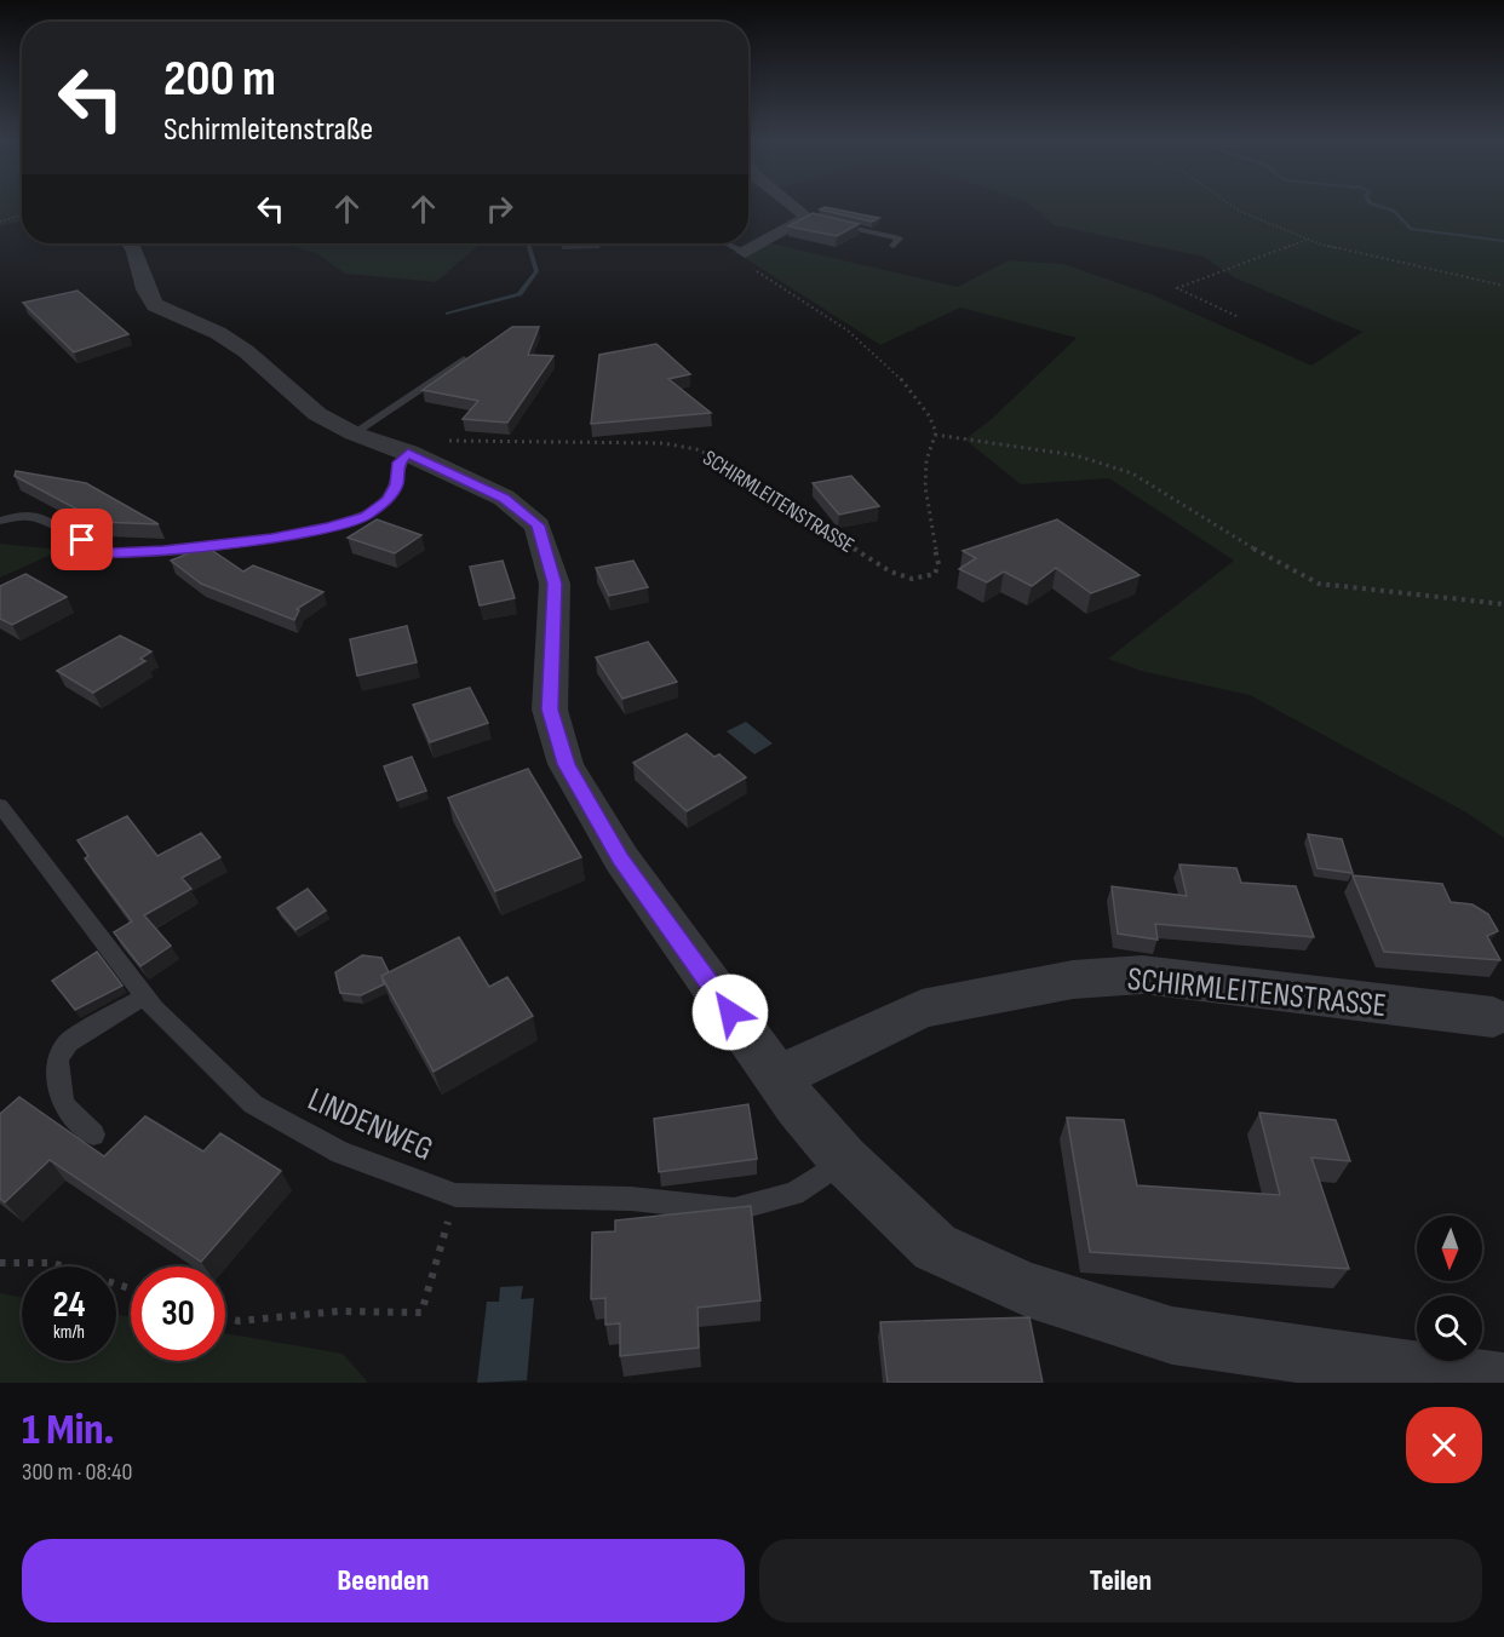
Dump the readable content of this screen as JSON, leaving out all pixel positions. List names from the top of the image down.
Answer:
{
  "streets": {
    "street": ["SCHIRMLEITENSTRASSE"],
    "lane": ["LINDENWEG"]
  },
  "north": "bottom",
  "page": {
    "turn": ["200 m", "Schirmleitenstraße"],
    "speed": "24 km/h",
    "limit": "30",
    "heading": ["1 Min.", "300 m · 08:40"],
    "buttons": ["Beenden", "Teilen"]
  }
}
